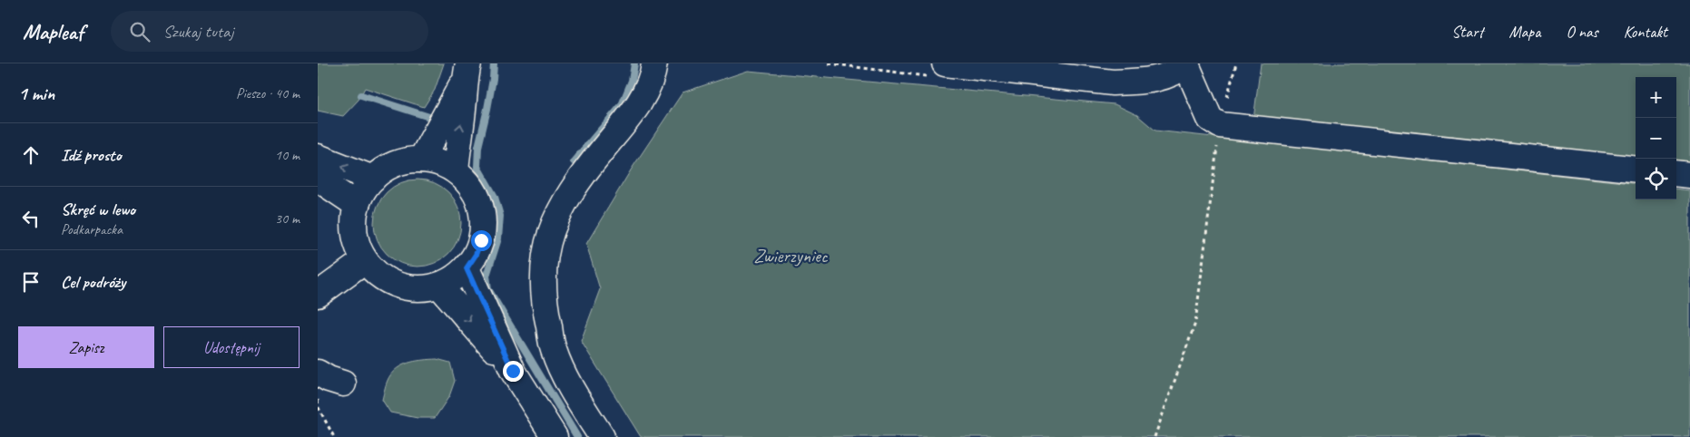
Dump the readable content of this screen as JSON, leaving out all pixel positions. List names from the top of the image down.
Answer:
{
  "parks": ["Zwierzyniec"],
  "page": {
    "header": "Mapleaf",
    "search": "Szukaj tutaj",
    "nav": [
      "Start",
      "Mapa",
      "O nas",
      "Kontakt"
    ],
    "heading": ["1 min", "Pieszo · 40 m"],
    "map_buttons": ["+", "−"],
    "list": [
      ["Idź prosto", "10 m"],
      ["Skręć w lewo", "Podkarpacka", "30 m"],
      "Cel podróży"
    ],
    "buttons": ["Zapisz", "Udostępnij"]
  }
}
